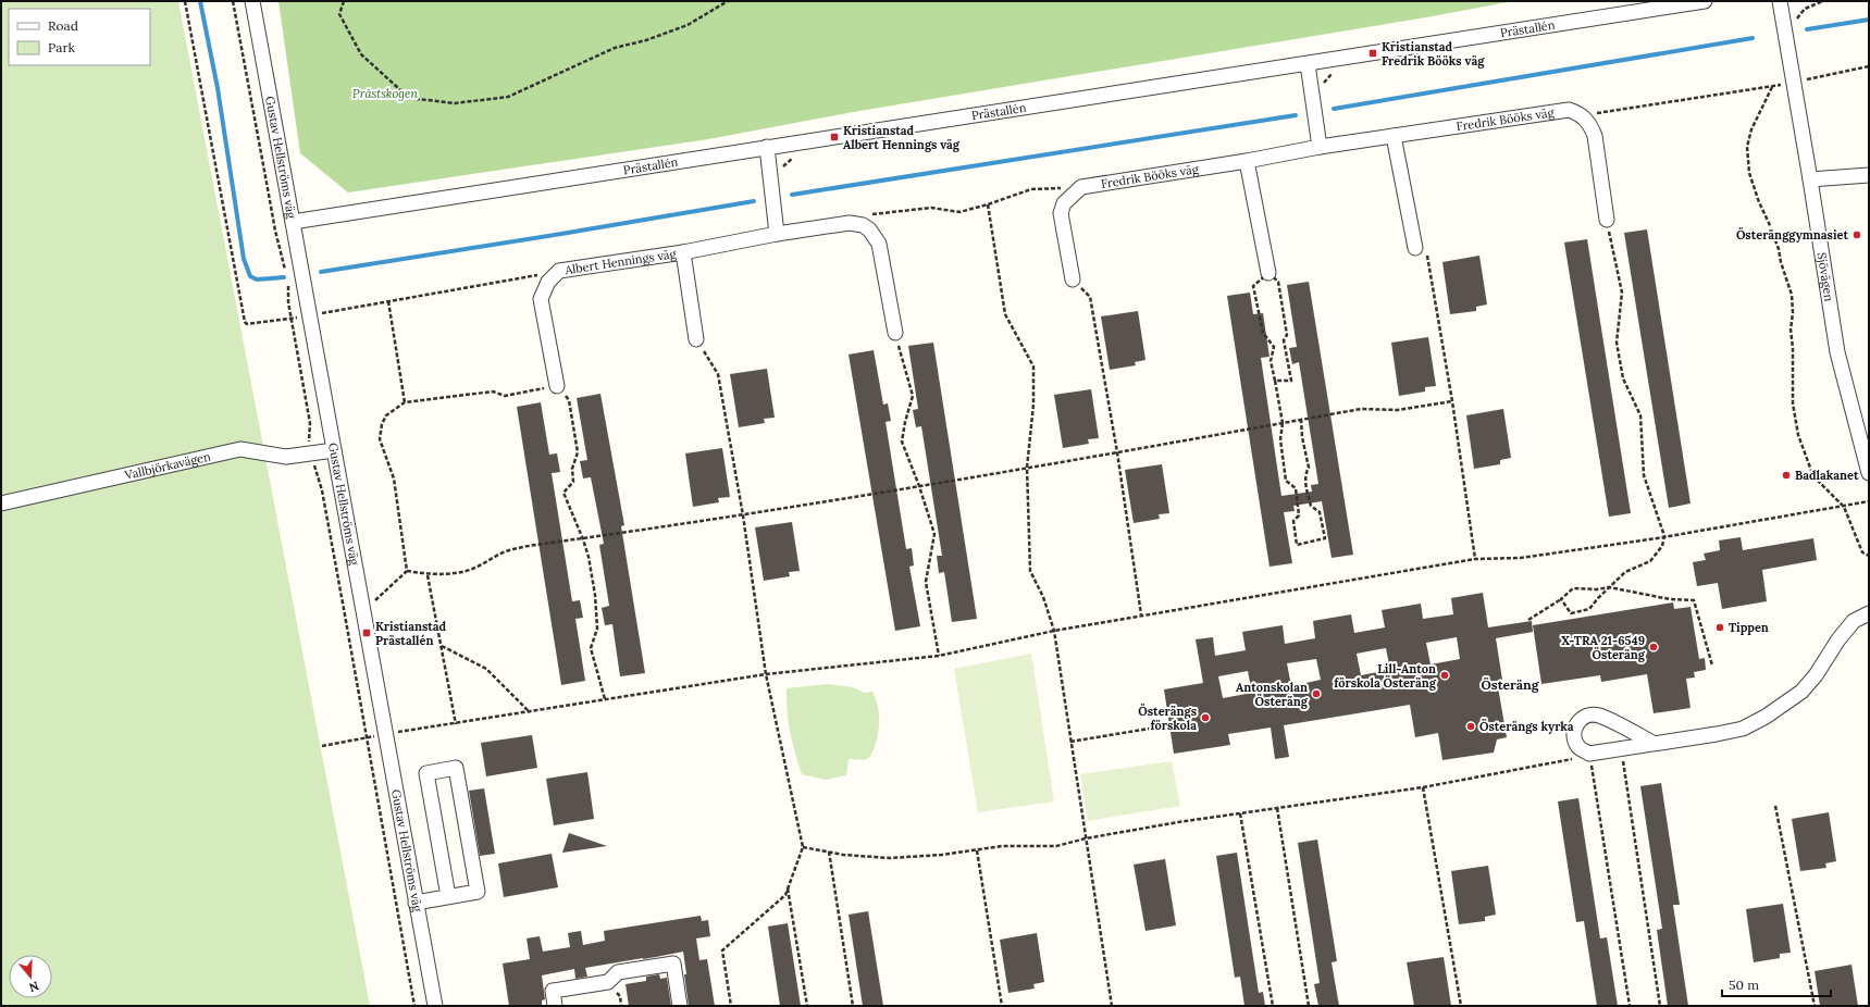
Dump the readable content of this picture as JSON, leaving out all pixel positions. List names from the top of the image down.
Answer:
{
  "streets": {
    "street": [
      "Prästallén",
      "Fredrik Bööks väg",
      "Gustav Hellströms väg",
      "Albert Hennings väg",
      "Sjövägen",
      "Vallbjörkavägen"
    ]
  },
  "crossings": [
    ["Prästallén", "Gustav Hellströms väg"],
    ["Gustav Hellströms väg", "Vallbjörkavägen"]
  ],
  "districts": ["Österäng"],
  "parks": ["Prästskogen"],
  "places": {
    "transit": ["Kristianstad Fredrik Bööks väg", "Kristianstad Albert Hennings väg", "Kristianstad Prästallén"],
    "other": [
      "Österänggymnasiet",
      "Badlakanet",
      "Tippen",
      "X-TRA 21-6549 Österäng",
      "Lill-Anton förskola Österäng",
      "Antonskolan Österäng",
      "Österängs förskola",
      "Österängs kyrka"
    ]
  },
  "legend": ["Road", "Park"],
  "scale_bar": "50 m",
  "north": "bottom"
}
